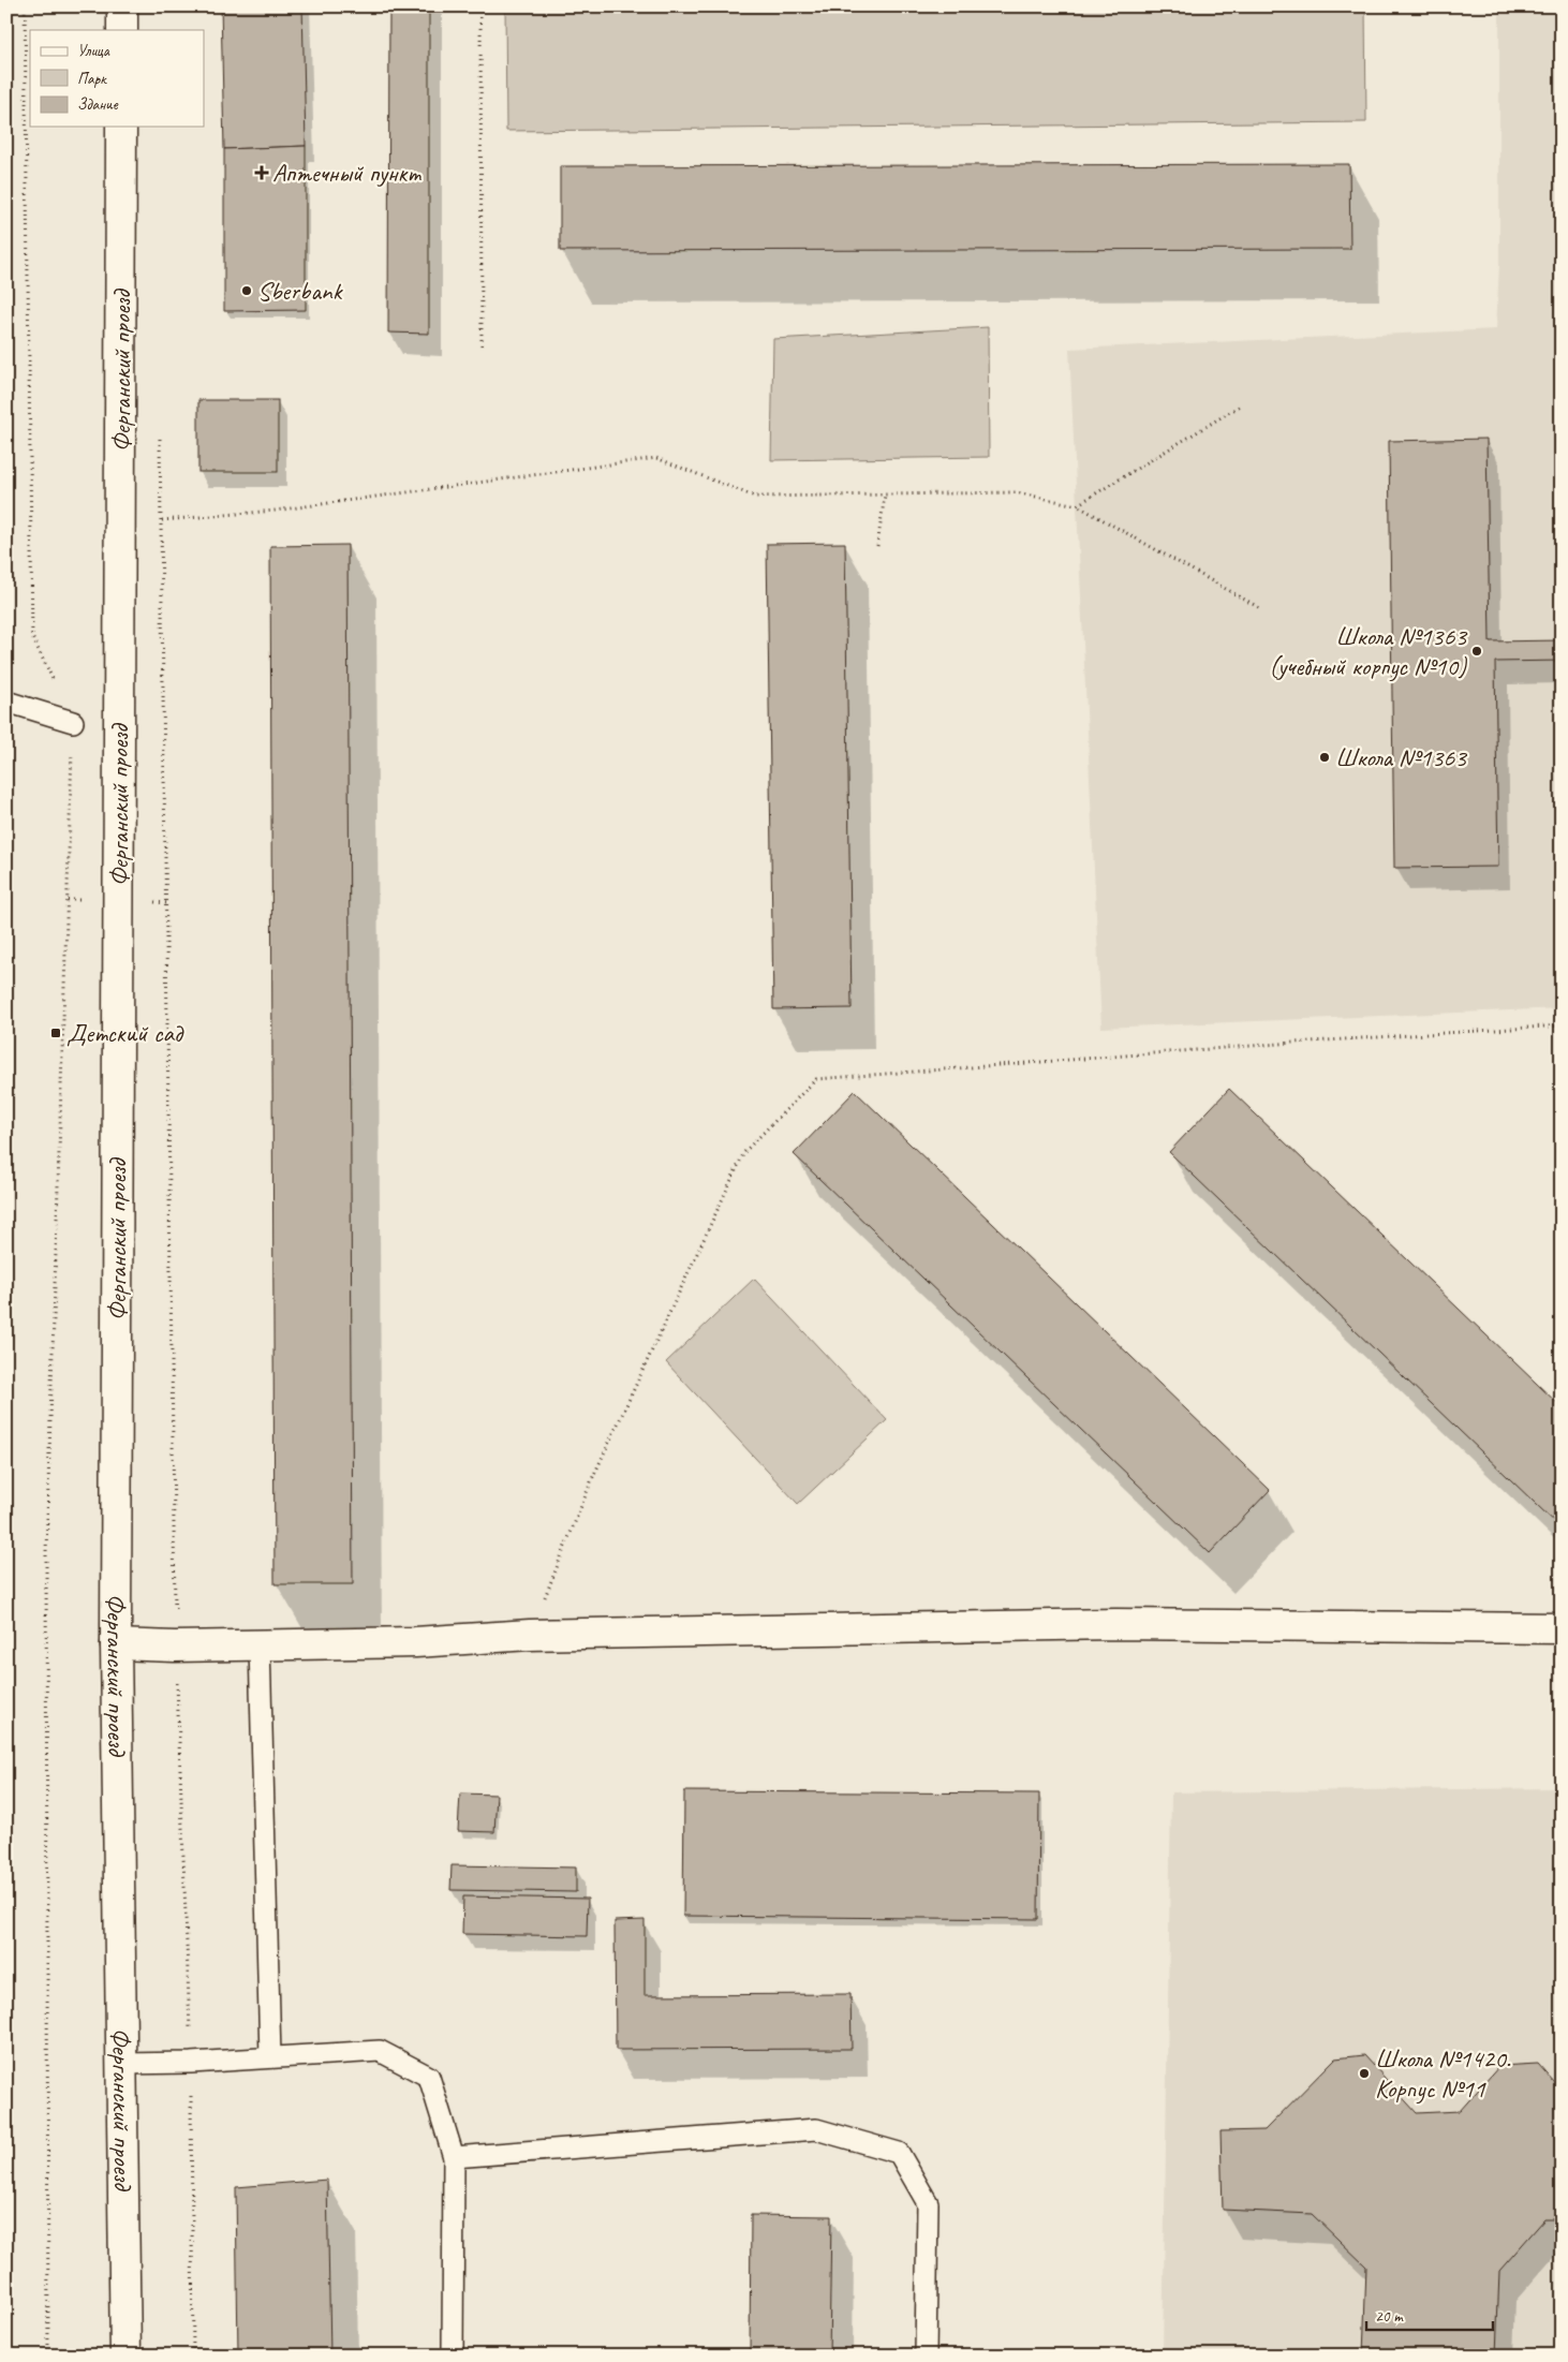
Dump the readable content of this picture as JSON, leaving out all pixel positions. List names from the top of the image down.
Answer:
{
  "streets": {
    "street": ["Ферганский проезд"]
  },
  "places": {
    "health": ["Аптечный пункт"],
    "other": [
      "Sberbank",
      "Школа №1363 (учебный корпус №10)",
      "Школа №1363",
      "Школа №1420. Корпус №11"
    ],
    "transit": ["Детский сад"]
  },
  "legend": ["Улица", "Парк", "Здание"],
  "scale_bar": "20 m"
}
